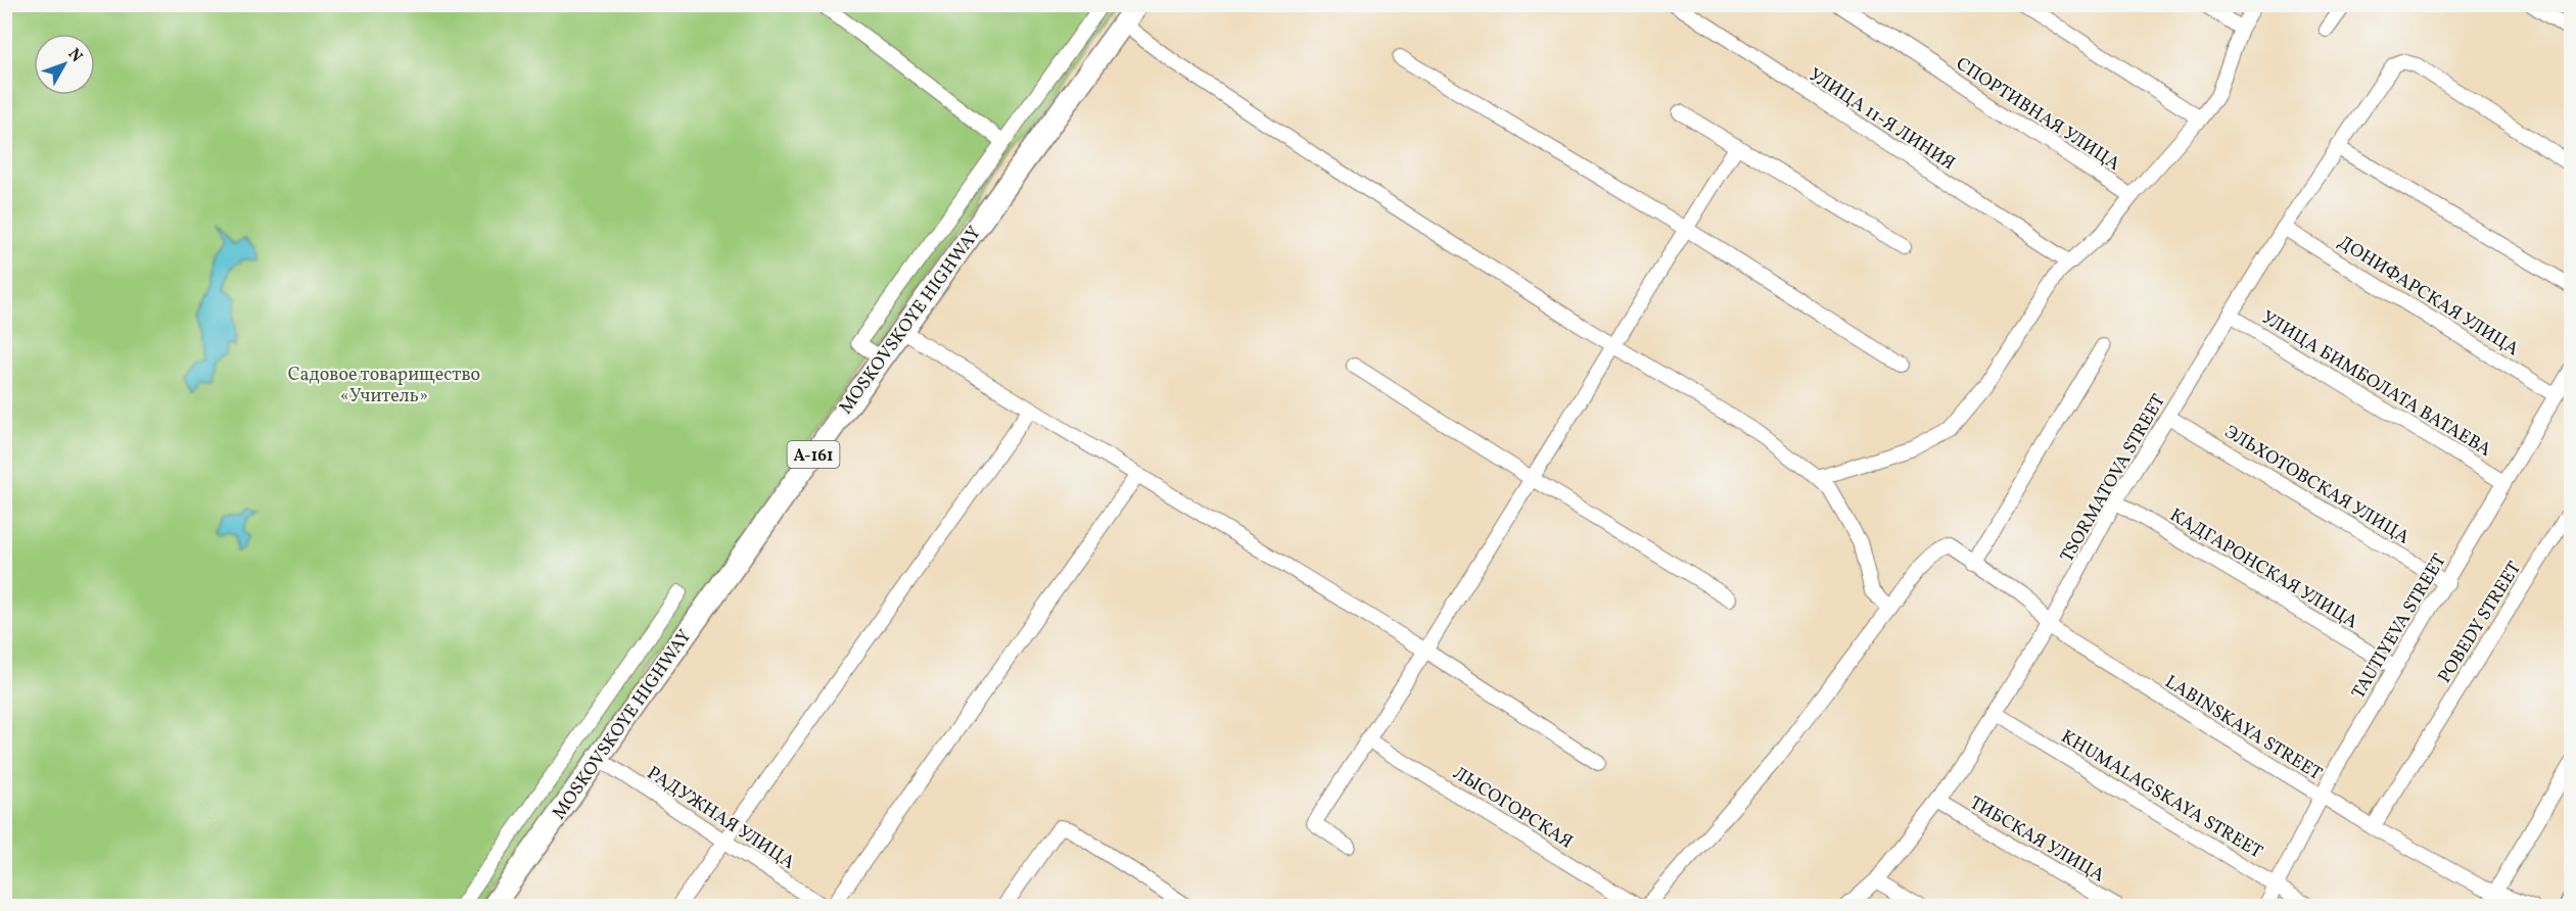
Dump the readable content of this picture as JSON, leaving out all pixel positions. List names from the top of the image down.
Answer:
{
  "streets": {
    "highway": ["MOSKOVSKOYE HIGHWAY", "А-161"],
    "street": [
      "СПОРТИВНАЯ УЛИЦА",
      "УЛИЦА 11-Я ЛИНИЯ",
      "ДОНИФАРСКАЯ УЛИЦА",
      "УЛИЦА БИМБОЛАТА ВАТАЕВА",
      "TSORMATOVA STREET",
      "ЭЛЬХОТОВСКАЯ УЛИЦА",
      "КАДГАРОНСКАЯ УЛИЦА",
      "POBEDY STREET",
      "TAUTIYEVA STREET",
      "LABINSKAYA STREET",
      "KHUMALAGSKAYA STREET",
      "ЛЫСОГОРСКАЯ",
      "РАДУЖНАЯ УЛИЦА",
      "ТИБСКАЯ УЛИЦА"
    ]
  },
  "crossings": [
    ["ДОНИФАРСКАЯ УЛИЦА", "TSORMATOVA STREET"],
    ["ДОНИФАРСКАЯ УЛИЦА", "TAUTIYEVA STREET"],
    ["MOSKOVSKOYE HIGHWAY", "РАДУЖНАЯ УЛИЦА"],
    ["УЛИЦА БИМБОЛАТА ВАТАЕВА", "TSORMATOVA STREET"],
    ["УЛИЦА БИМБОЛАТА ВАТАЕВА", "TAUTIYEVA STREET"],
    ["TSORMATOVA STREET", "ЭЛЬХОТОВСКАЯ УЛИЦА"],
    ["TSORMATOVA STREET", "КАДГАРОНСКАЯ УЛИЦА"],
    ["TSORMATOVA STREET", "LABINSKAYA STREET"],
    ["TSORMATOVA STREET", "KHUMALAGSKAYA STREET"],
    ["TSORMATOVA STREET", "ТИБСКАЯ УЛИЦА"],
    ["ЭЛЬХОТОВСКАЯ УЛИЦА", "TAUTIYEVA STREET"],
    ["КАДГАРОНСКАЯ УЛИЦА", "TAUTIYEVA STREET"],
    ["POBEDY STREET", "LABINSKAYA STREET"],
    ["TAUTIYEVA STREET", "LABINSKAYA STREET"],
    ["TAUTIYEVA STREET", "KHUMALAGSKAYA STREET"]
  ],
  "parks": ["Садовое товарищество «Учитель»"],
  "north": "top right"
}
